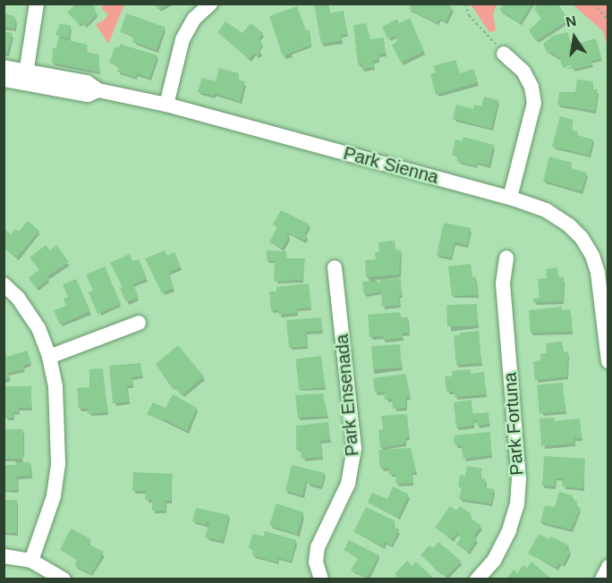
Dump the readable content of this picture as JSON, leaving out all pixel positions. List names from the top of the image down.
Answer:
{
  "streets": {
    "street": ["Park Sienna", "Park Ensenada", "Park Fortuna"]
  },
  "north": "top"
}
